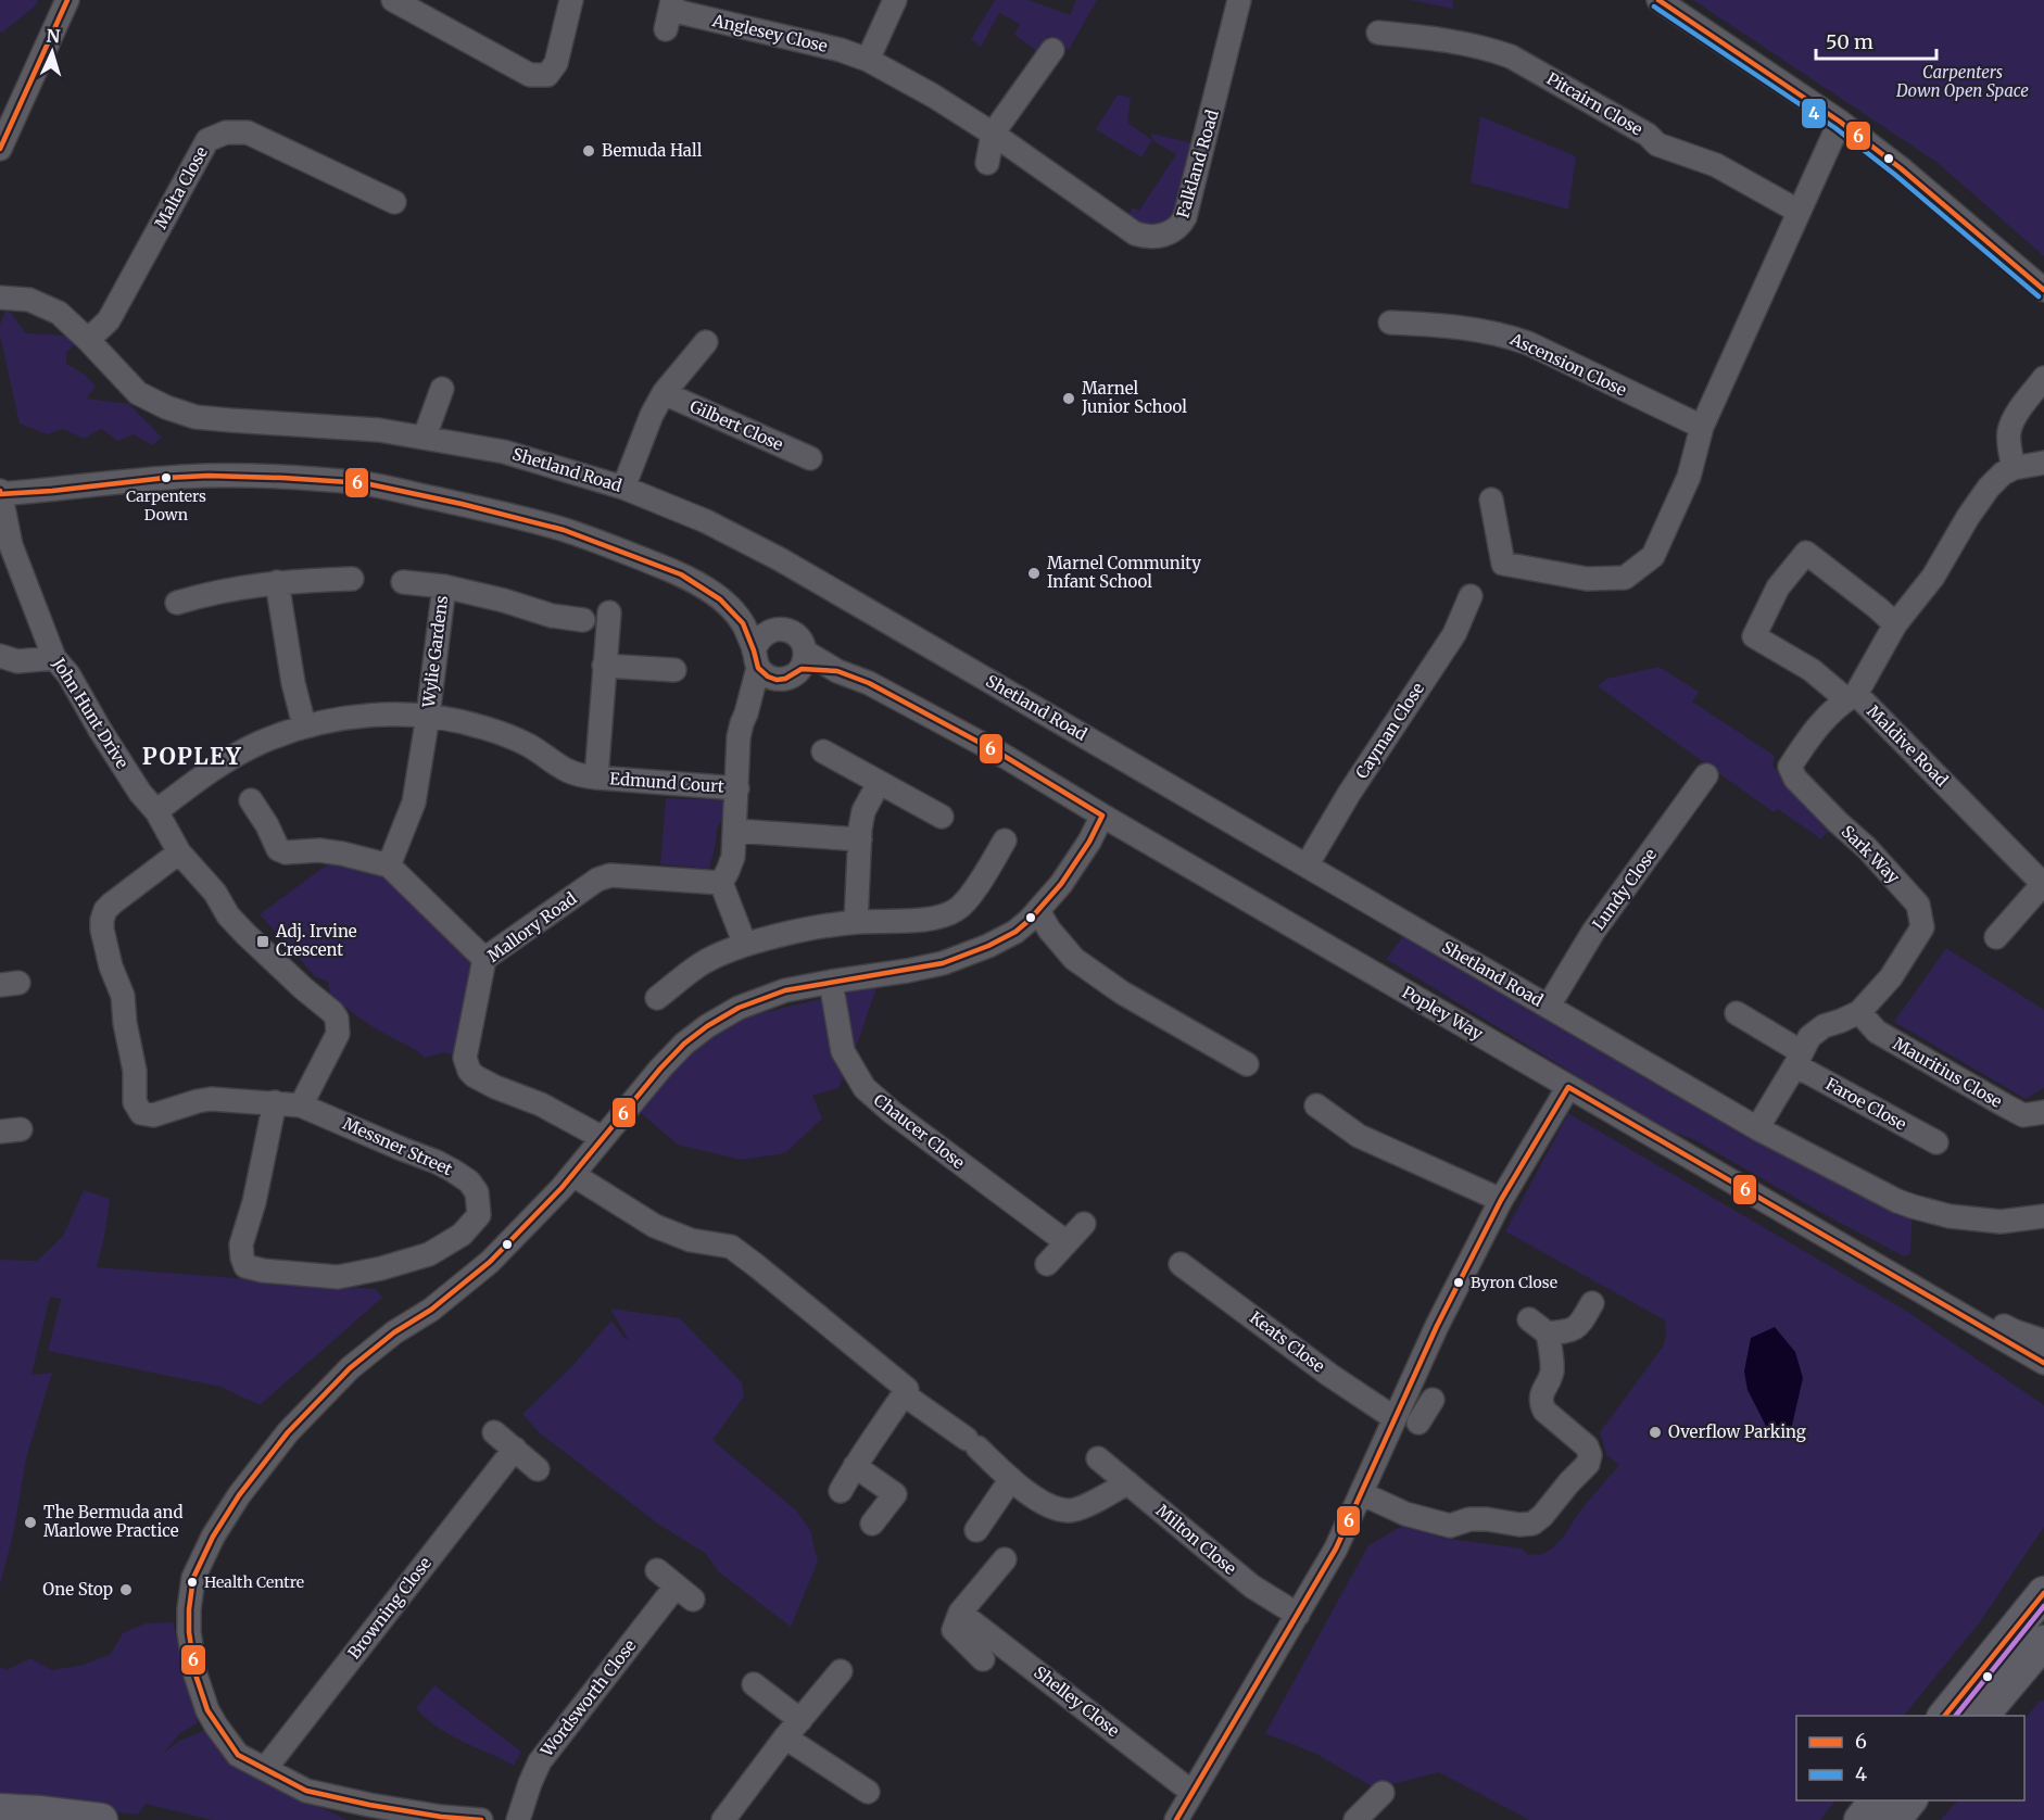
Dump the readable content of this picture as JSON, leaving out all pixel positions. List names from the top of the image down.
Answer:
{
  "streets": {
    "street": [
      "Anglesey Close",
      "Pitcairn Close",
      "Falkland Road",
      "Malta Close",
      "Ascension Close",
      "Gilbert Close",
      "Shetland Road",
      "Wylie Gardens",
      "John Hunt Drive",
      "Cayman Close",
      "Maldive Road",
      "Edmund Court",
      "Sark Way",
      "Lundy Close",
      "Mallory Road",
      "Popley Way",
      "Mauritius Close",
      "Faroe Close",
      "Chaucer Close",
      "Messner Street",
      "Keats Close",
      "Milton Close",
      "Browning Close",
      "Wordsworth Close",
      "Shelley Close"
    ]
  },
  "crossings": [
    ["Anglesey Close", "Falkland Road"],
    ["Malta Close", "Shetland Road"],
    ["Shetland Road", "Cayman Close"],
    ["Shetland Road", "Lundy Close"],
    ["Wylie Gardens", "Edmund Court"],
    ["John Hunt Drive", "Edmund Court"],
    ["John Hunt Drive", "Messner Street"],
    ["Maldive Road", "Sark Way"],
    ["Sark Way", "Mauritius Close"]
  ],
  "districts": ["POPLEY"],
  "parks": ["Carpenters Down Open Space"],
  "places": {
    "other": [
      "Bemuda Hall",
      "Marnel Junior School",
      "Carpenters Down",
      "Marnel Community Infant School",
      "Byron Close",
      "Overflow Parking",
      "The Bermuda and Marlowe Practice",
      "Health Centre",
      "One Stop"
    ],
    "transit": ["Adj. Irvine Crescent"]
  },
  "lines": ["transit line 6", "transit line 4"],
  "legend": ["6", "4"],
  "scale_bar": "50 m",
  "north": "top"
}
